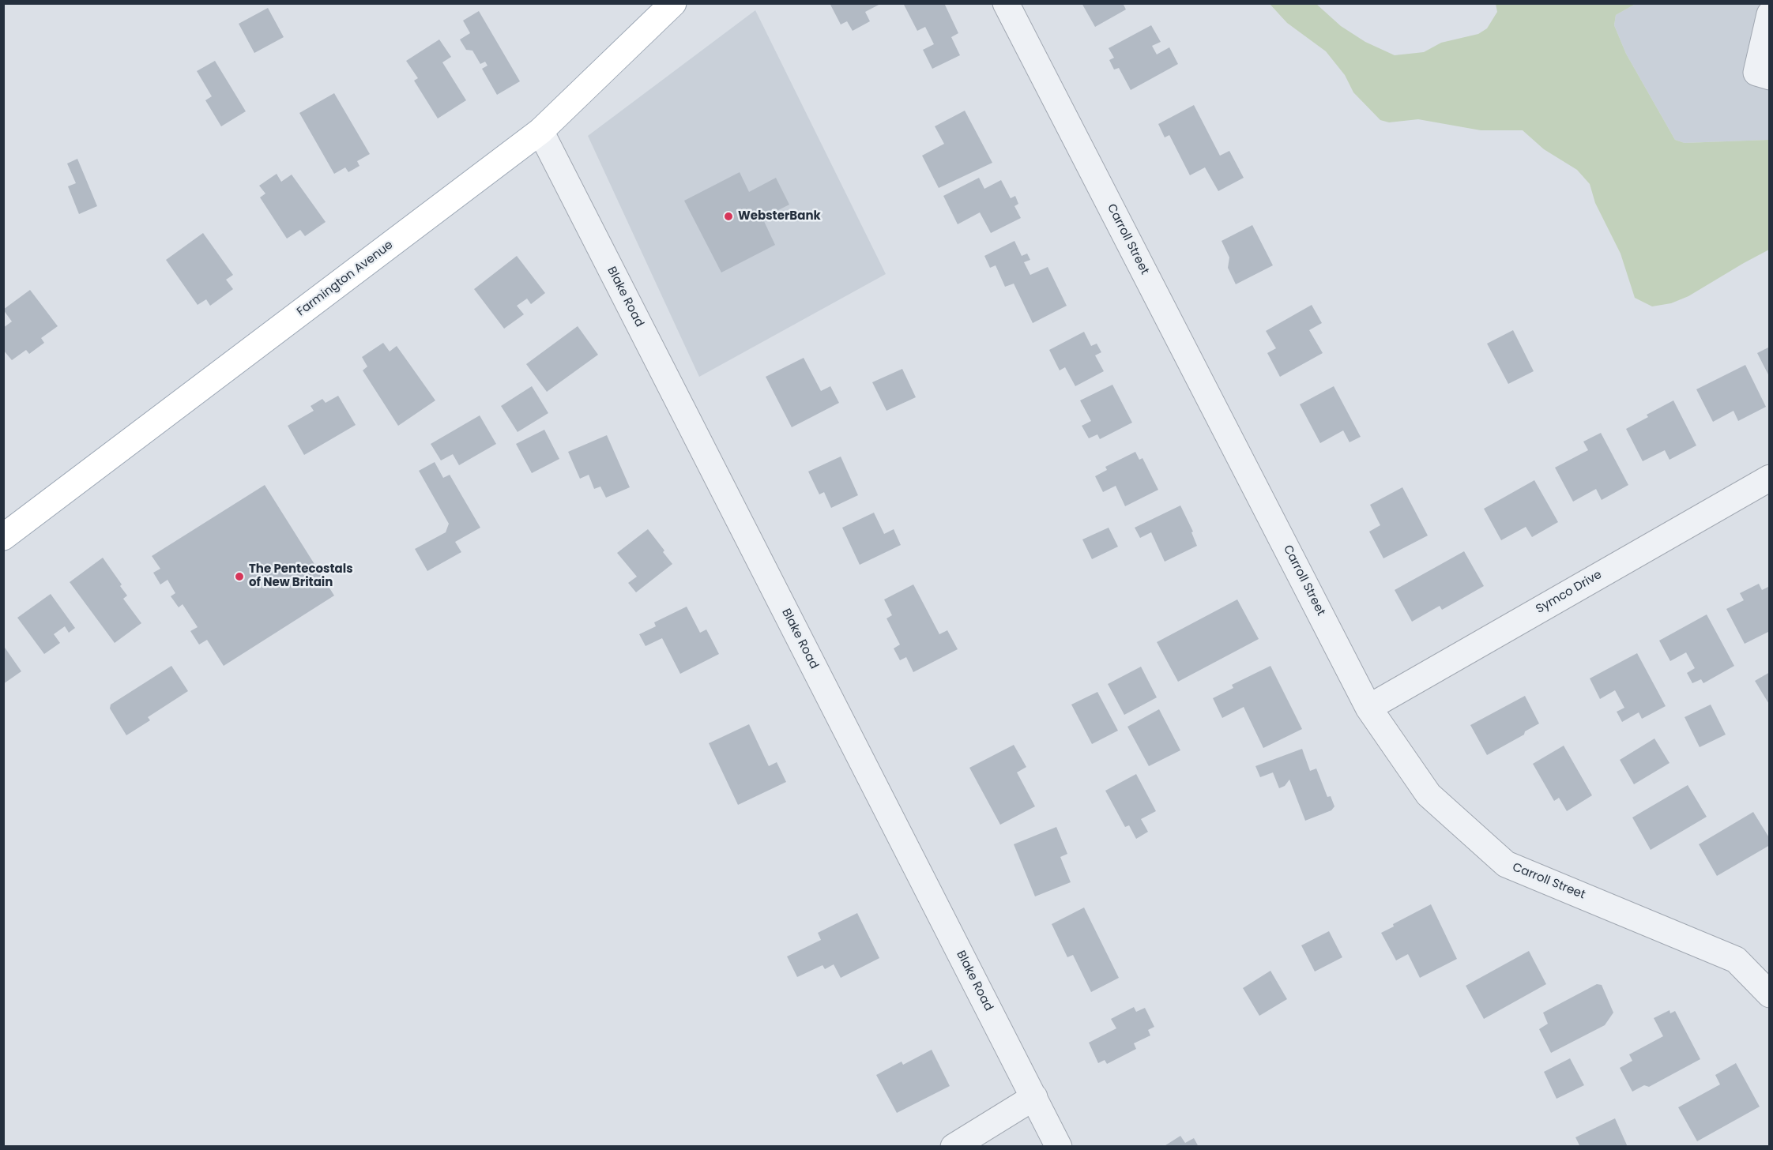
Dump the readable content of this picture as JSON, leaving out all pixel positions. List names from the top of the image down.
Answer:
{
  "streets": {
    "main road": ["Farmington Avenue"],
    "street": ["Carroll Street", "Blake Road", "Symco Drive"]
  },
  "crossings": [
    ["Carroll Street", "Symco Drive"],
    ["Farmington Avenue", "Blake Road"]
  ],
  "places": ["WebsterBank", "The Pentecostals of New Britain"]
}
